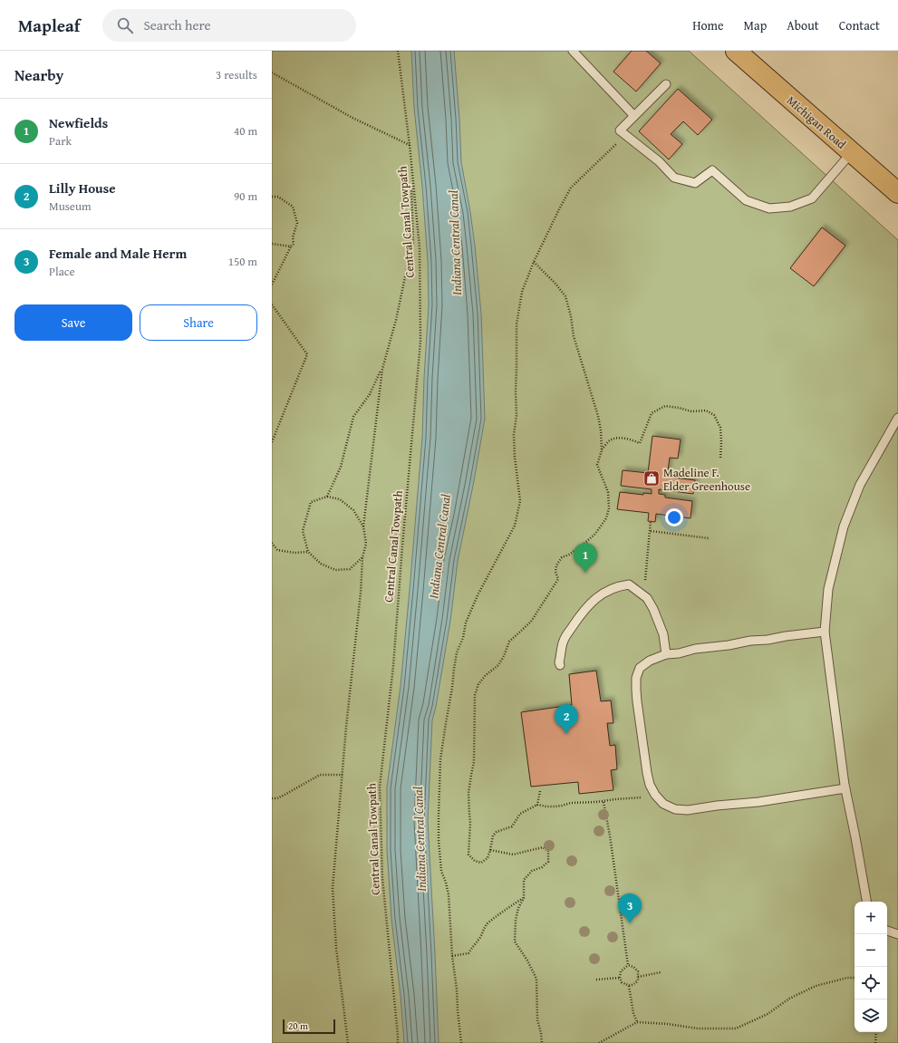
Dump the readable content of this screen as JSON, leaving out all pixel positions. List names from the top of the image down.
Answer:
{
  "streets": {
    "main road": ["Michigan Road"],
    "path": ["Central Canal Towpath"]
  },
  "water": ["Indiana Central Canal"],
  "places": {
    "shop": ["Madeline F. Elder Greenhouse"]
  },
  "scale_bar": "20 m",
  "page": {
    "header": "Mapleaf",
    "search": "Search here",
    "nav": [
      "Home",
      "Map",
      "About",
      "Contact"
    ],
    "heading": ["Nearby", "3 results"],
    "list": [
      {
        "mark": "1",
        "name": "Newfields",
        "note": "Park",
        "value": "40 m"
      },
      {
        "mark": "2",
        "name": "Lilly House",
        "note": "Museum",
        "value": "90 m"
      },
      {
        "mark": "3",
        "name": "Female and Male Herm",
        "note": "Place",
        "value": "150 m"
      }
    ],
    "buttons": ["Save", "Share"],
    "pins": ["1", "2", "3"],
    "map_buttons": ["+", "−"],
    "scale": "20 m"
  }
}
